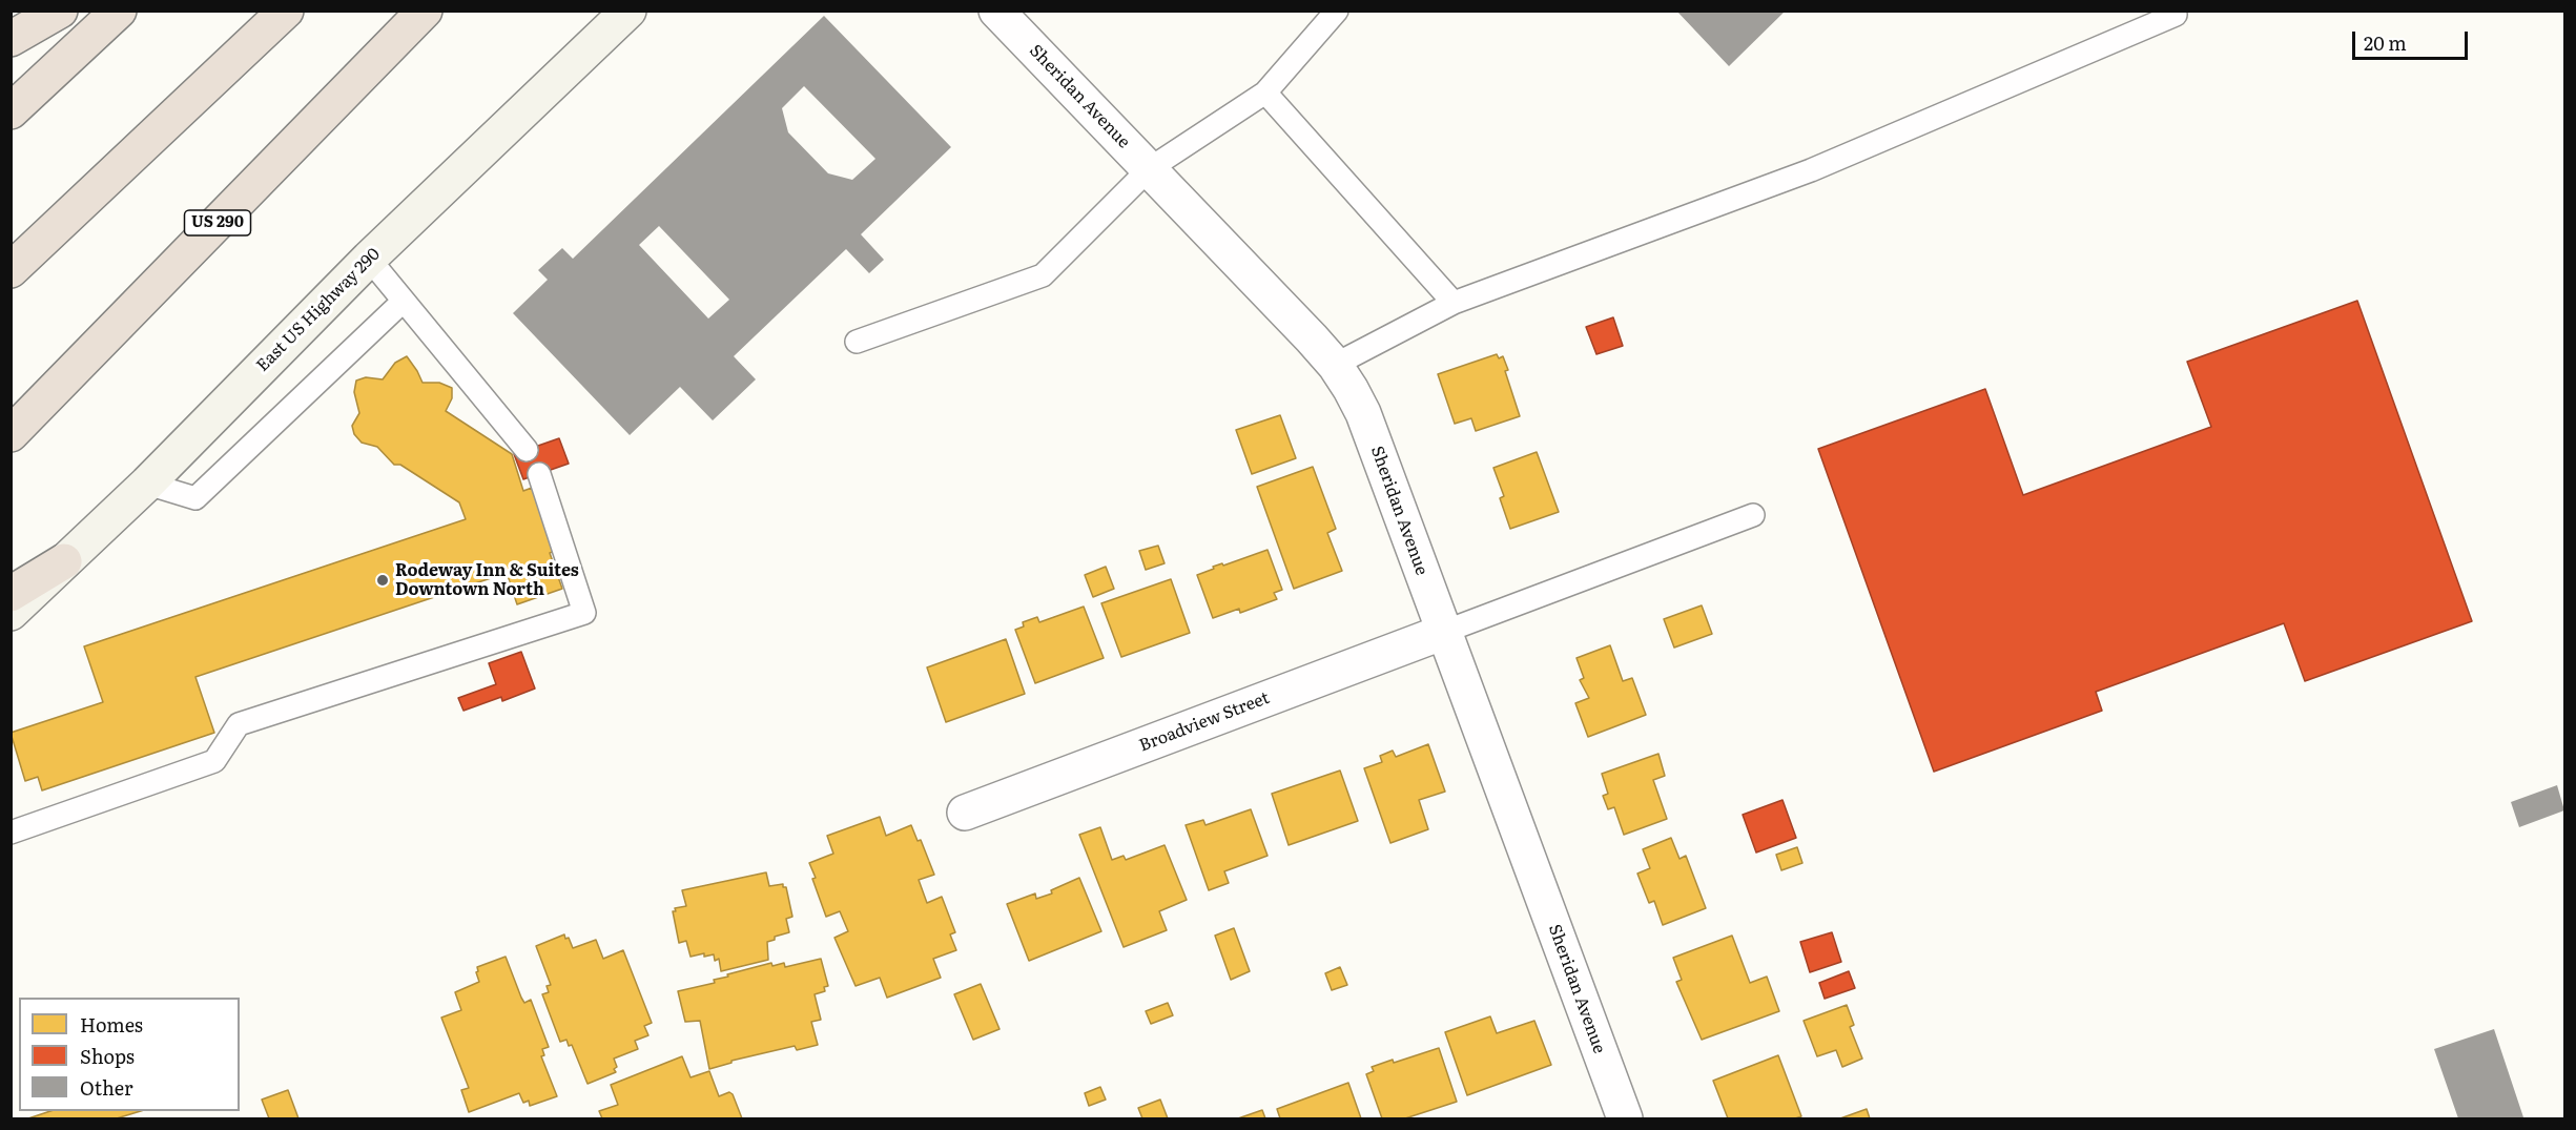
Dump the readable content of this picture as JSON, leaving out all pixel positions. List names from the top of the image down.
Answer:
{
  "streets": {
    "highway": ["US 290"],
    "main road": ["East US Highway 290"],
    "street": ["Sheridan Avenue", "Broadview Street"]
  },
  "crossings": [
    ["Sheridan Avenue", "Broadview Street"]
  ],
  "places": ["Rodeway Inn & Suites Downtown North"],
  "legend": ["Homes", "Shops", "Other"],
  "scale_bar": "20 m"
}
